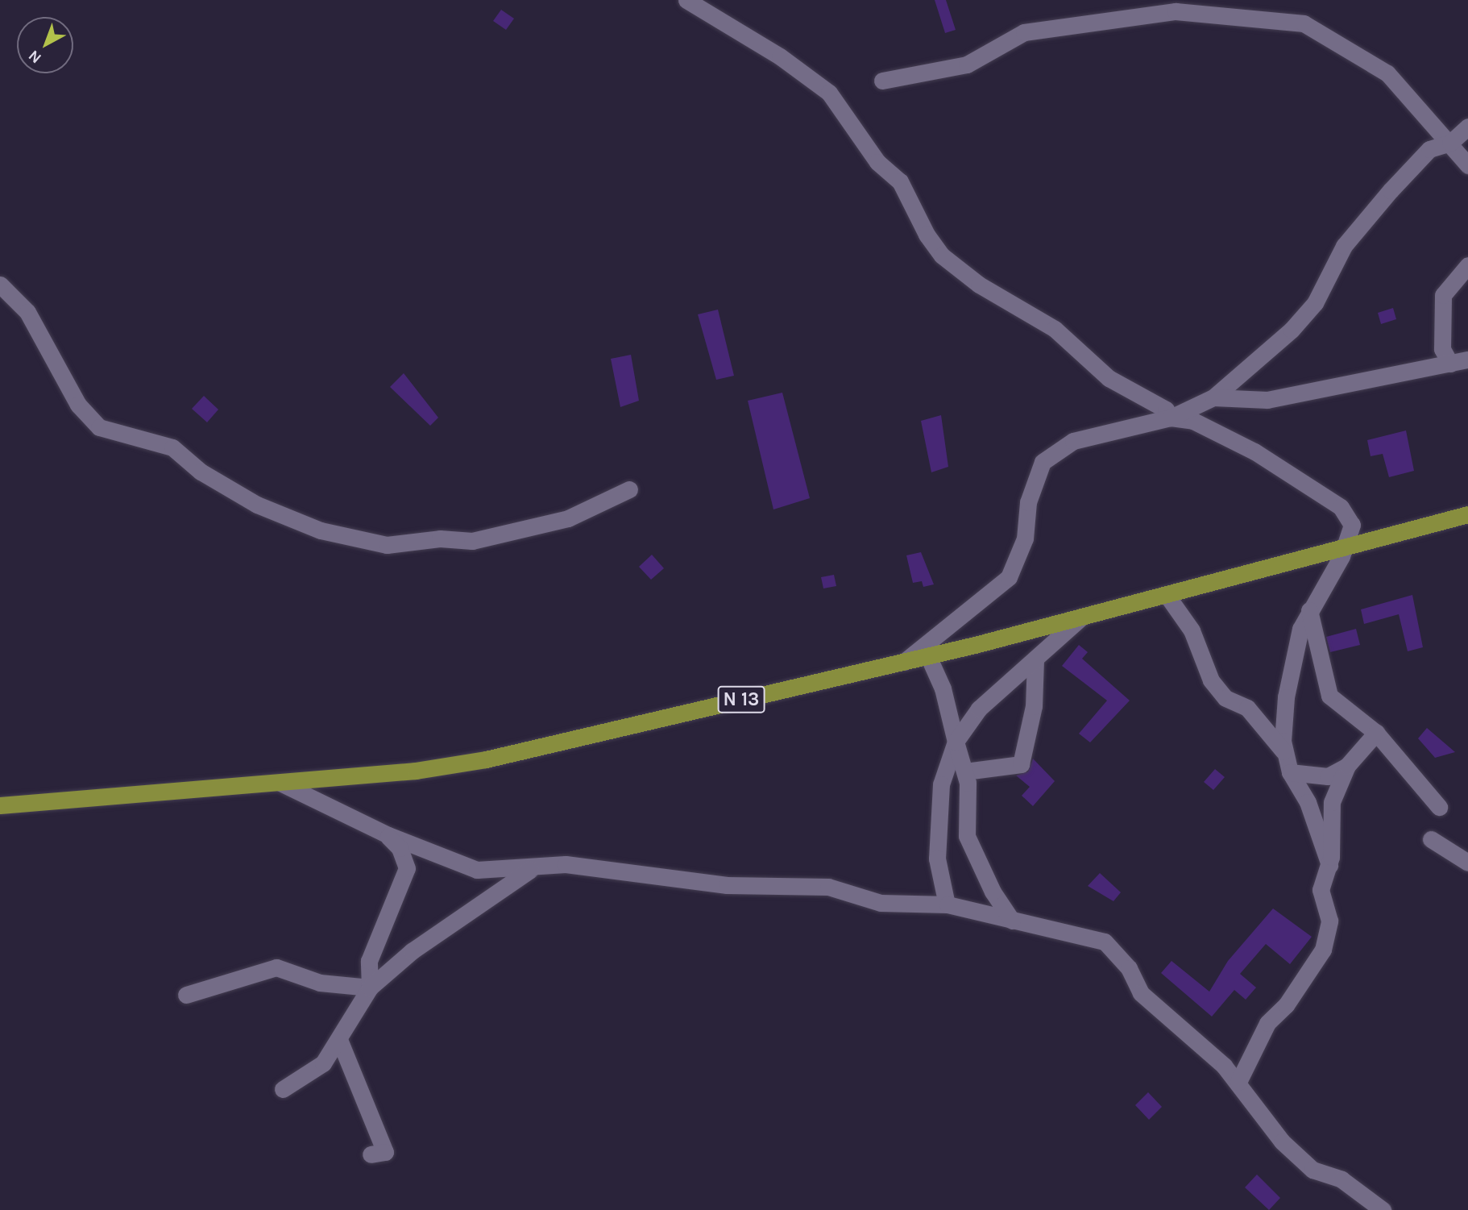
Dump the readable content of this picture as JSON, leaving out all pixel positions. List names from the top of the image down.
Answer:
{
  "streets": {
    "main road": ["N 13"]
  },
  "north": "bottom left"
}
